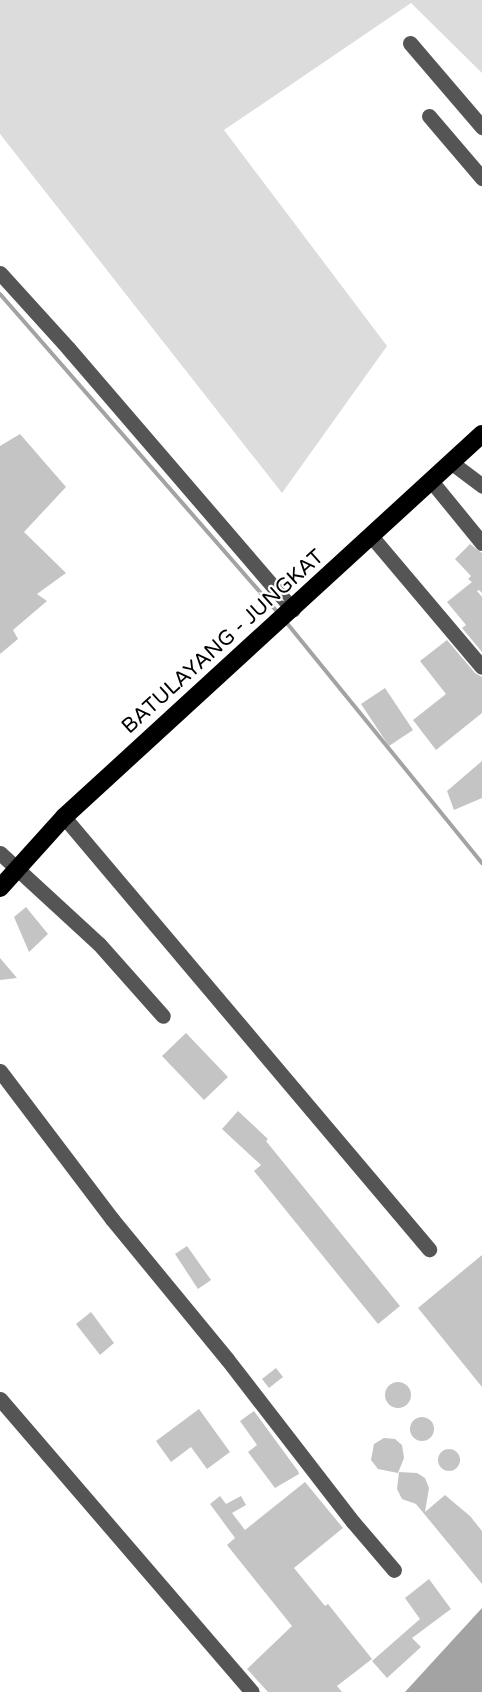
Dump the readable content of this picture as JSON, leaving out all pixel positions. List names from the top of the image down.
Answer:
{
  "streets": {
    "highway": ["BATULAYANG - JUNGKAT"]
  }
}
